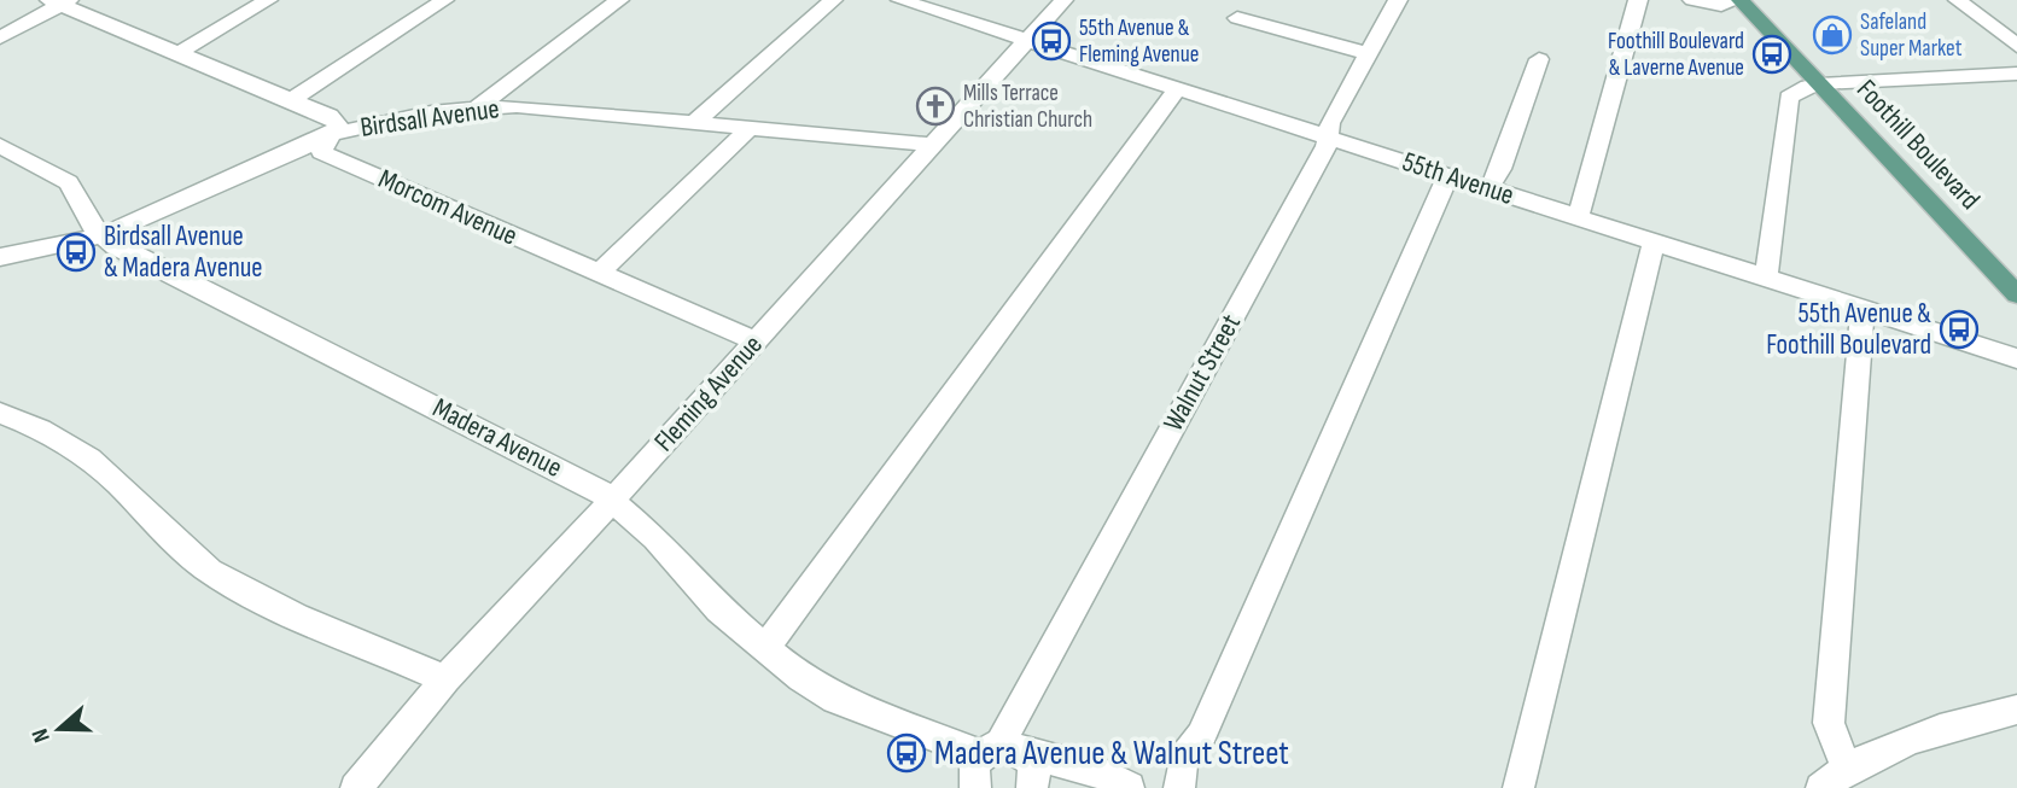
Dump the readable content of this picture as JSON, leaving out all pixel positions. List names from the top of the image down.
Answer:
{
  "streets": {
    "main road": ["Foothill Boulevard"],
    "street": [
      "Birdsall Avenue",
      "55th Avenue",
      "Morcom Avenue",
      "Walnut Street",
      "Fleming Avenue",
      "Madera Avenue"
    ]
  },
  "crossings": [
    ["Birdsall Avenue", "Morcom Avenue"],
    ["Birdsall Avenue", "Fleming Avenue"],
    ["Birdsall Avenue", "Madera Avenue"],
    ["55th Avenue", "Walnut Street"],
    ["55th Avenue", "Fleming Avenue"],
    ["Morcom Avenue", "Fleming Avenue"],
    ["Walnut Street", "Madera Avenue"],
    ["Fleming Avenue", "Madera Avenue"]
  ],
  "places": {
    "shop": ["Safeland Super Market"],
    "bus stop": [
      "55th Avenue & Fleming Avenue",
      "Foothill Boulevard & Laverne Avenue",
      "Birdsall Avenue & Madera Avenue",
      "55th Avenue & Foothill Boulevard",
      "Madera Avenue & Walnut Street"
    ],
    "church": ["Mills Terrace Christian Church"]
  },
  "north": "left"
}
